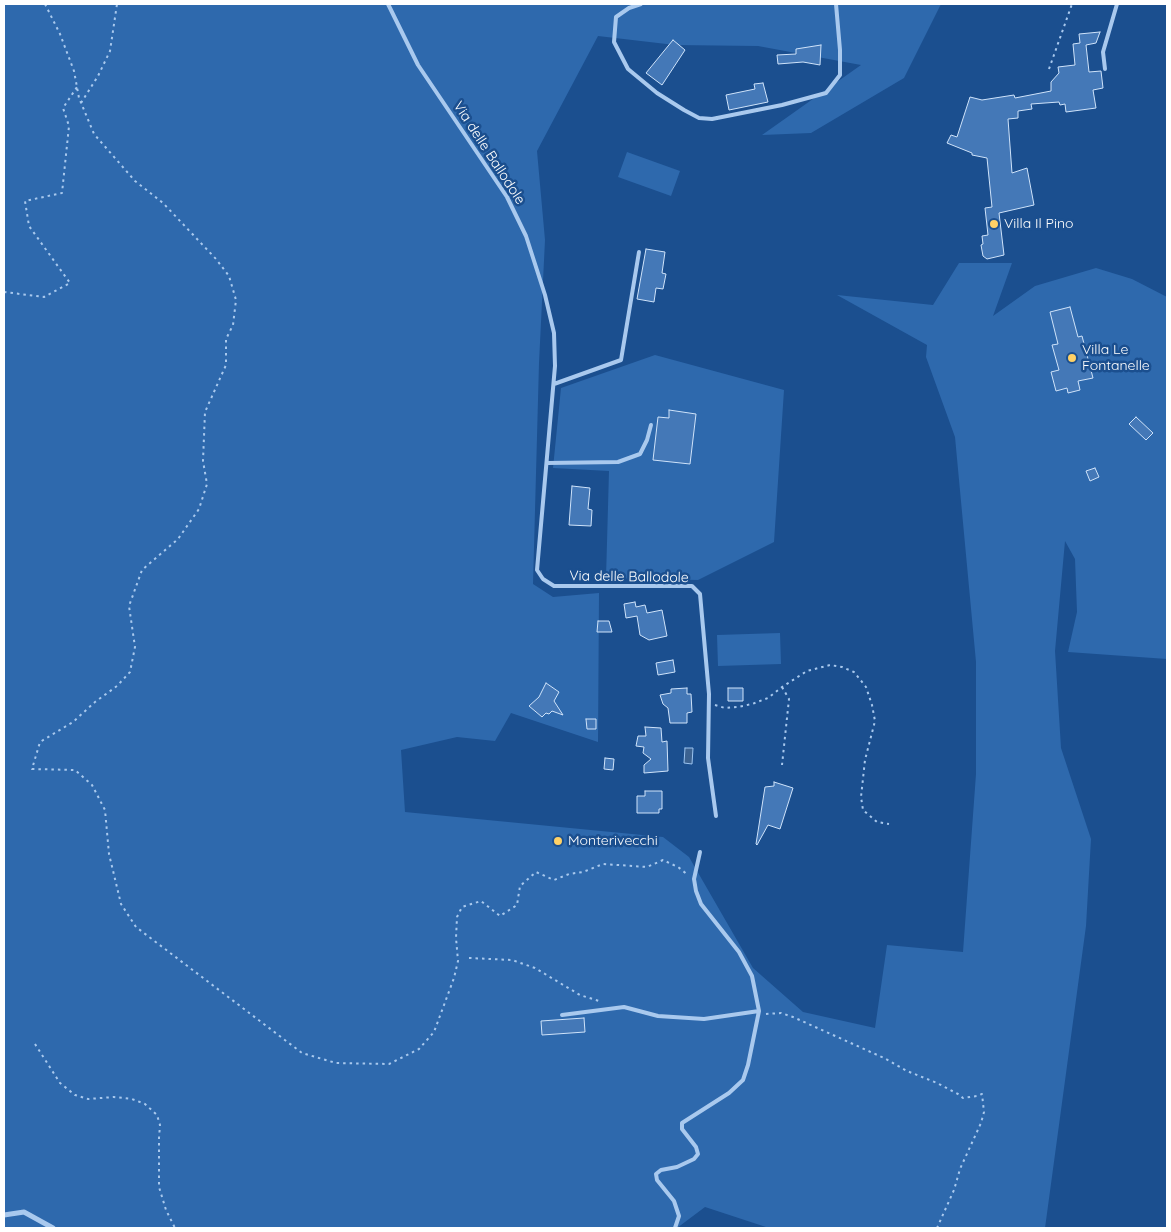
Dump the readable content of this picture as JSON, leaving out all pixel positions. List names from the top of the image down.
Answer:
{
  "streets": {
    "lane": ["Via delle Ballodole"]
  },
  "places": ["Villa Il Pino", "Villa Le Fontanelle", "Monterivecchi"]
}
